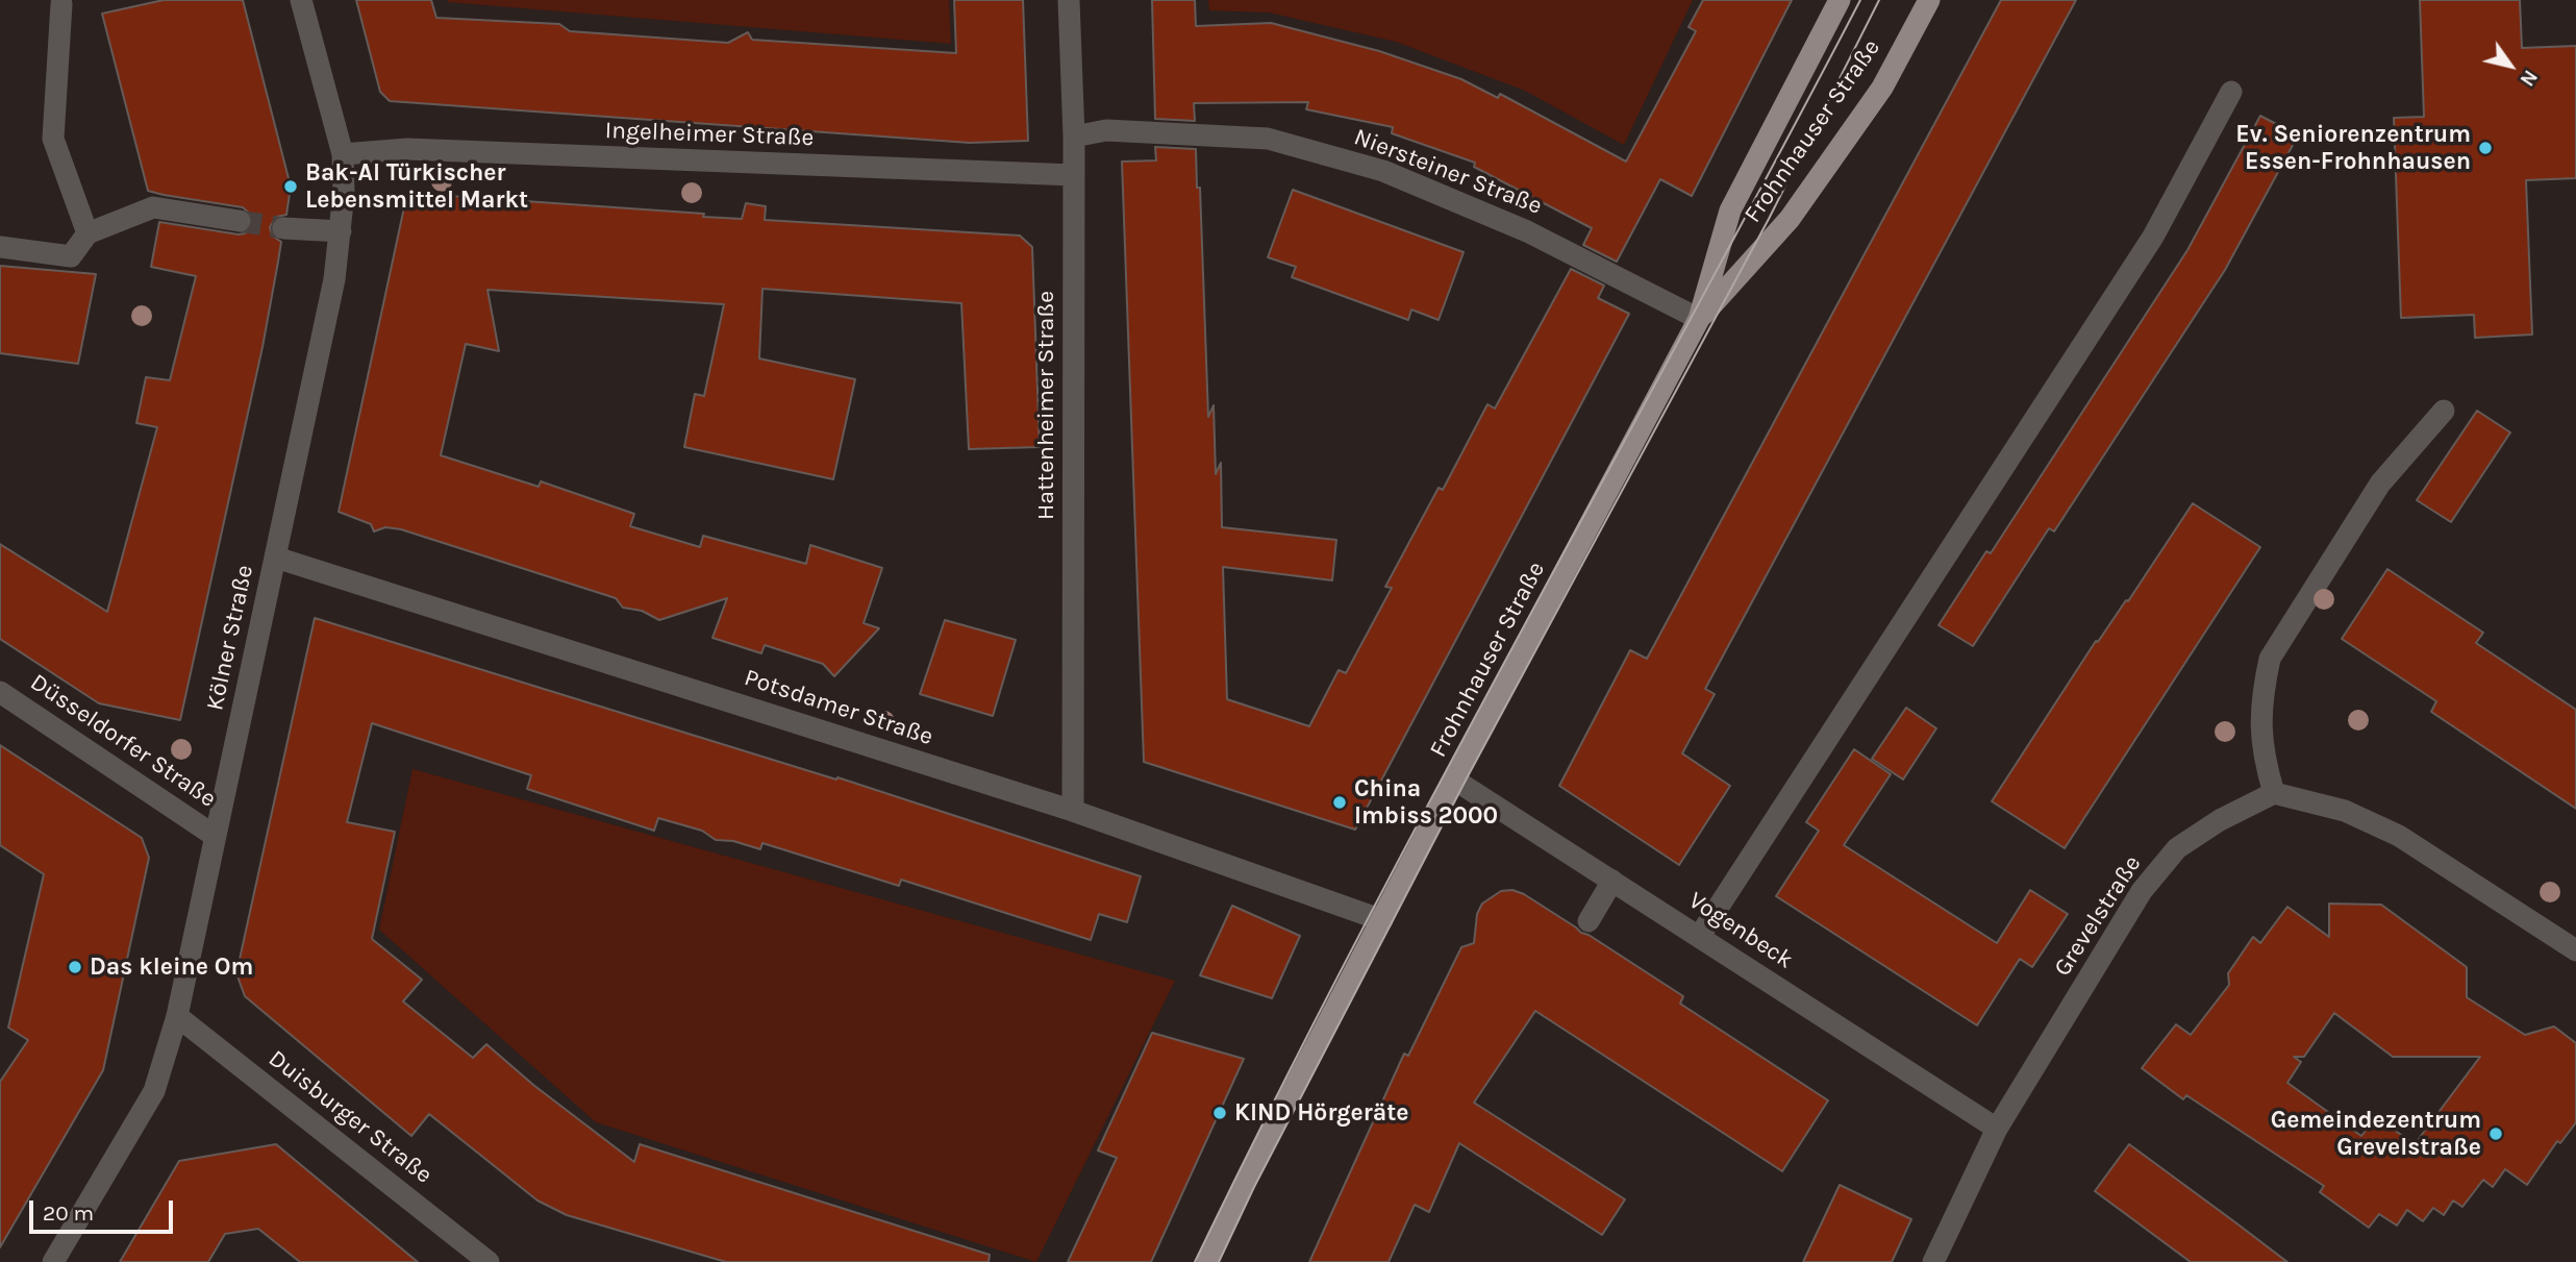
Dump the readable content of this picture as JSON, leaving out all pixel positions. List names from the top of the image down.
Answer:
{
  "streets": {
    "main road": ["Frohnhauser Straße"],
    "street": [
      "Ingelheimer Straße",
      "Niersteiner Straße",
      "Hattenheimer Straße",
      "Kölner Straße",
      "Potsdamer Straße",
      "Düsseldorfer Straße",
      "Grevelstraße",
      "Vogenbeck",
      "Duisburger Straße"
    ]
  },
  "crossings": [
    ["Frohnhauser Straße", "Niersteiner Straße"],
    ["Frohnhauser Straße", "Potsdamer Straße"],
    ["Frohnhauser Straße", "Vogenbeck"],
    ["Ingelheimer Straße", "Hattenheimer Straße"],
    ["Ingelheimer Straße", "Kölner Straße"],
    ["Niersteiner Straße", "Hattenheimer Straße"],
    ["Hattenheimer Straße", "Potsdamer Straße"],
    ["Kölner Straße", "Potsdamer Straße"],
    ["Kölner Straße", "Düsseldorfer Straße"],
    ["Kölner Straße", "Duisburger Straße"],
    ["Grevelstraße", "Vogenbeck"]
  ],
  "places": [
    "Ev. Seniorenzentrum Essen-Frohnhausen",
    "Bak-Al Türkischer Lebensmittel Markt",
    "China Imbiss 2000",
    "Das kleine Om",
    "KIND Hörgeräte",
    "Gemeindezentrum Grevelstraße"
  ],
  "scale_bar": "20 m",
  "north": "bottom right"
}
